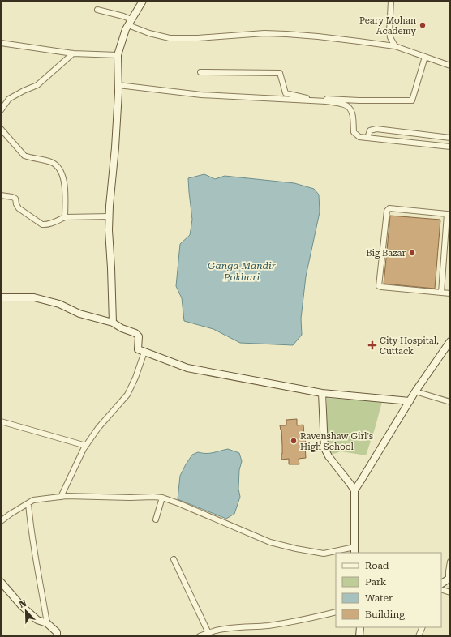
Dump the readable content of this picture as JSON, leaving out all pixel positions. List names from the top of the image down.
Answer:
{
  "water": ["Ganga Mandir Pokhari"],
  "places": {
    "other": ["Peary Mohan Academy", "Big Bazar", "Ravenshaw Girl's High School"],
    "health": ["City Hospital, Cuttack"]
  },
  "legend": [
    "Road",
    "Park",
    "Water",
    "Building"
  ],
  "north": "top left"
}
